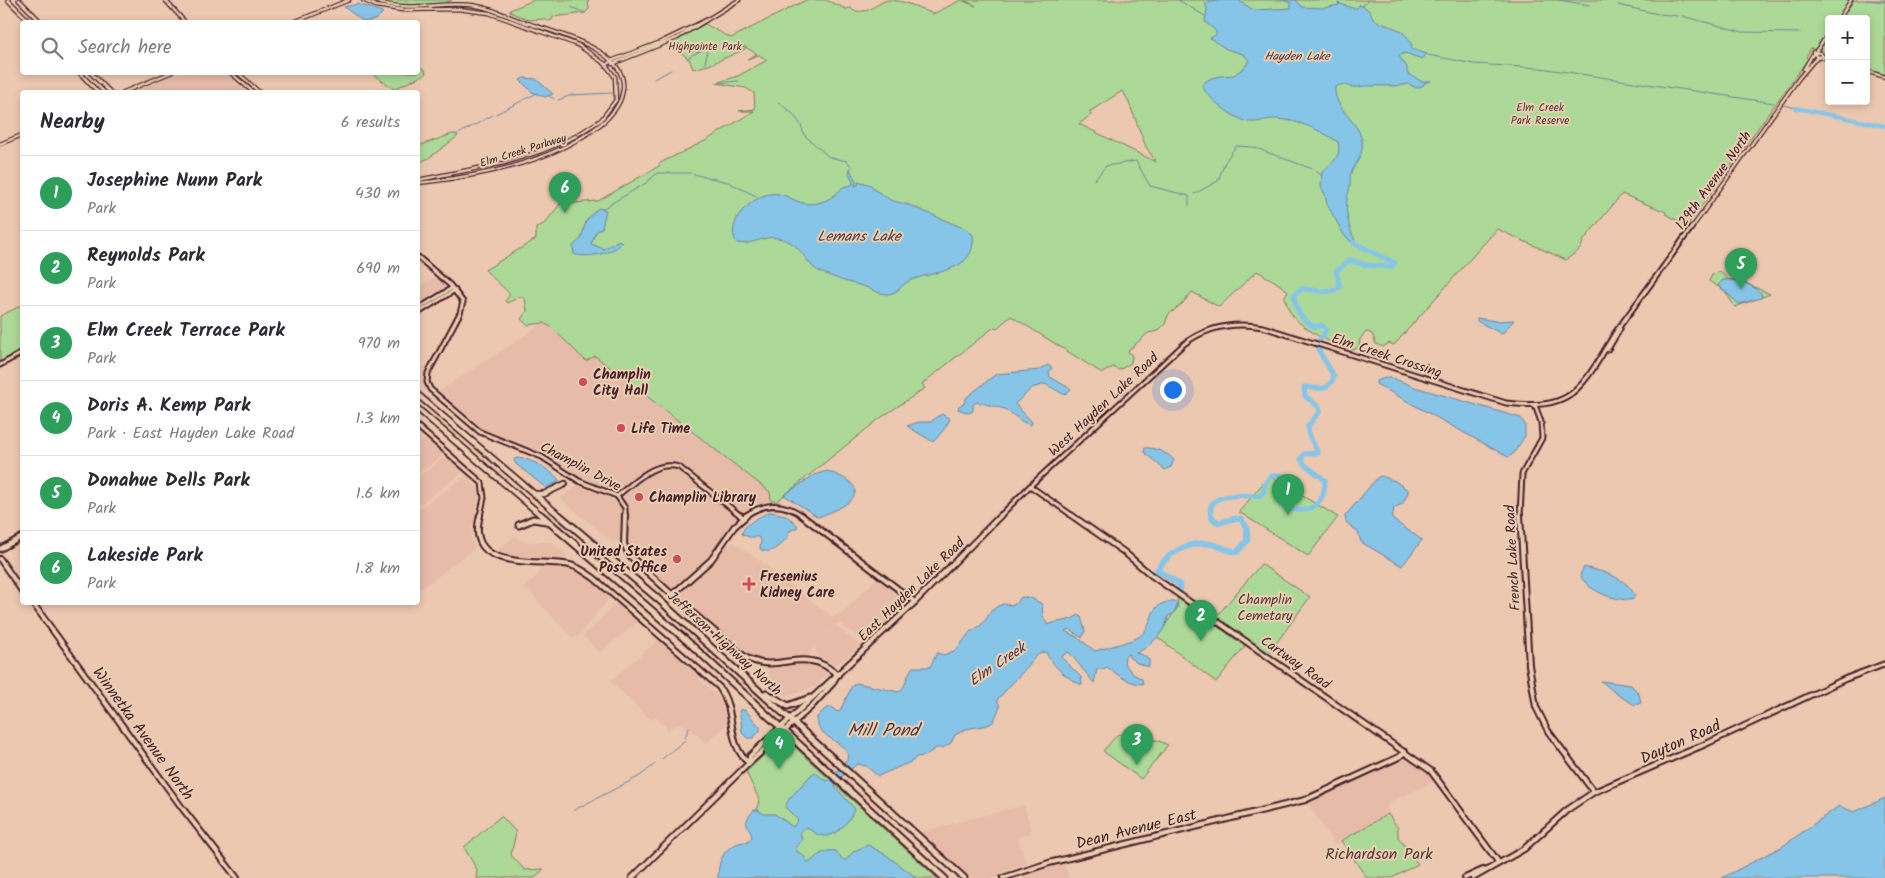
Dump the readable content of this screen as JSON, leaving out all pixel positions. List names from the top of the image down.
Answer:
{
  "streets": {
    "highway": ["Jefferson Highway North"],
    "street": [
      "Elm Creek Parkway",
      "129th Avenue North",
      "Elm Creek Crossing",
      "West Hayden Lake Road",
      "Champlin Drive",
      "French Lake Road",
      "East Hayden Lake Road",
      "Cartway Road",
      "Winnetka Avenue North",
      "Dayton Road",
      "Dean Avenue East"
    ]
  },
  "crossings": [
    ["129th Avenue North", "Elm Creek Crossing"],
    ["129th Avenue North", "French Lake Road"],
    ["Elm Creek Crossing", "West Hayden Lake Road"],
    ["Elm Creek Crossing", "French Lake Road"],
    ["West Hayden Lake Road", "East Hayden Lake Road"],
    ["West Hayden Lake Road", "Cartway Road"],
    ["Champlin Drive", "East Hayden Lake Road"],
    ["French Lake Road", "Dayton Road"],
    ["East Hayden Lake Road", "Jefferson Highway North"],
    ["Cartway Road", "Dayton Road"],
    ["Cartway Road", "Dean Avenue East"]
  ],
  "water": [
    "Hayden Lake",
    "Lemans Lake",
    "Elm Creek",
    "Mill Pond"
  ],
  "parks": [
    "Highpointe Park",
    "Elm Creek Park Reserve",
    "Champlin Cemetary",
    "Richardson Park"
  ],
  "places": {
    "other": [
      "Champlin City Hall",
      "Life Time",
      "Champlin Library",
      "United States Post Office"
    ],
    "health": ["Fresenius Kidney Care"]
  },
  "page": {
    "map_buttons": ["+", "−"],
    "search": "Search here",
    "heading": ["Nearby", "6 results"],
    "list": [
      {
        "mark": "1",
        "name": "Josephine Nunn Park",
        "note": "Park",
        "value": "430 m"
      },
      {
        "mark": "2",
        "name": "Reynolds Park",
        "note": "Park",
        "value": "690 m"
      },
      {
        "mark": "3",
        "name": "Elm Creek Terrace Park",
        "note": "Park",
        "value": "970 m"
      },
      {
        "mark": "4",
        "name": "Doris A. Kemp Park",
        "note": "Park · East Hayden Lake Road",
        "value": "1.3 km"
      },
      {
        "mark": "5",
        "name": "Donahue Dells Park",
        "note": "Park",
        "value": "1.6 km"
      },
      {
        "mark": "6",
        "name": "Lakeside Park",
        "note": "Park",
        "value": "1.8 km"
      }
    ],
    "pins": [
      "6",
      "5",
      "1",
      "2",
      "3",
      "4"
    ]
  }
}
